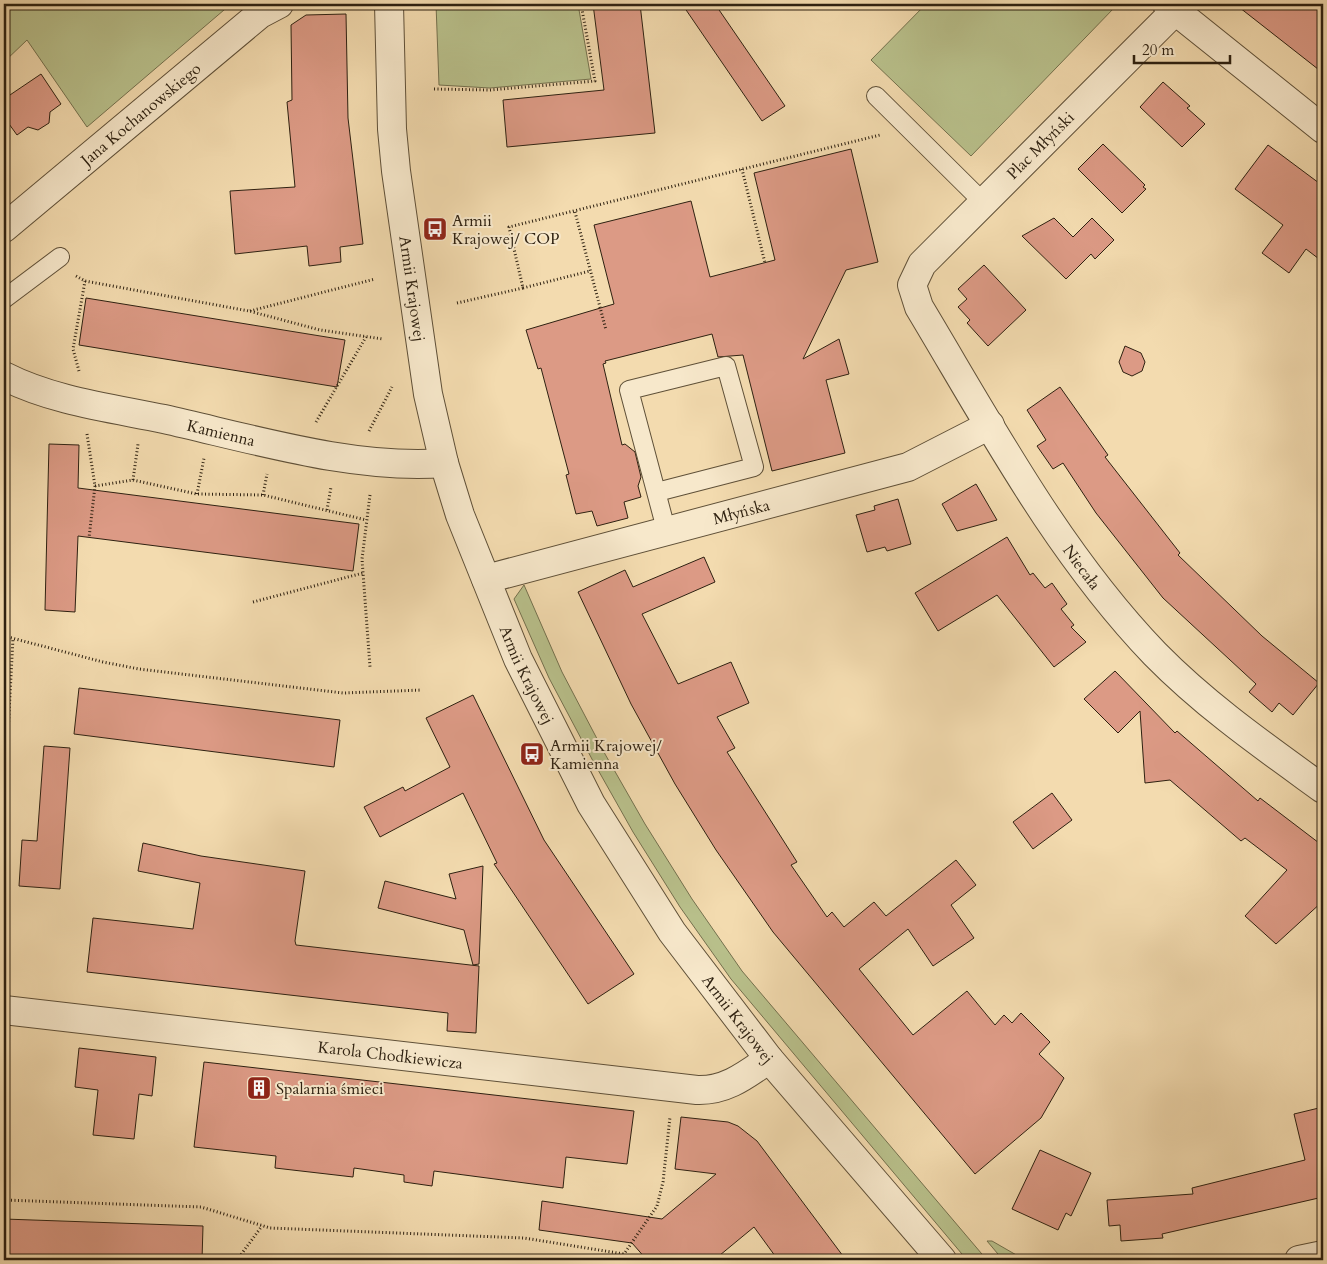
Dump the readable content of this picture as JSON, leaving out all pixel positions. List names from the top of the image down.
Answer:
{
  "streets": {
    "street": [
      "Jana Kochanowskiego",
      "Plac Młyński",
      "Armii Krajowej",
      "Kamienna",
      "Młyńska",
      "Niecała",
      "Karola Chodkiewicza"
    ]
  },
  "crossings": [
    ["Plac Młyński", "Niecała"],
    ["Armii Krajowej", "Kamienna"],
    ["Armii Krajowej", "Młyńska"],
    ["Armii Krajowej", "Karola Chodkiewicza"],
    ["Młyńska", "Niecała"]
  ],
  "places": {
    "bus stop": ["Armii Krajowej/ COP", "Armii Krajowej/ Kamienna"],
    "building": ["Spalarnia śmieci"]
  },
  "scale_bar": "20 m"
}
